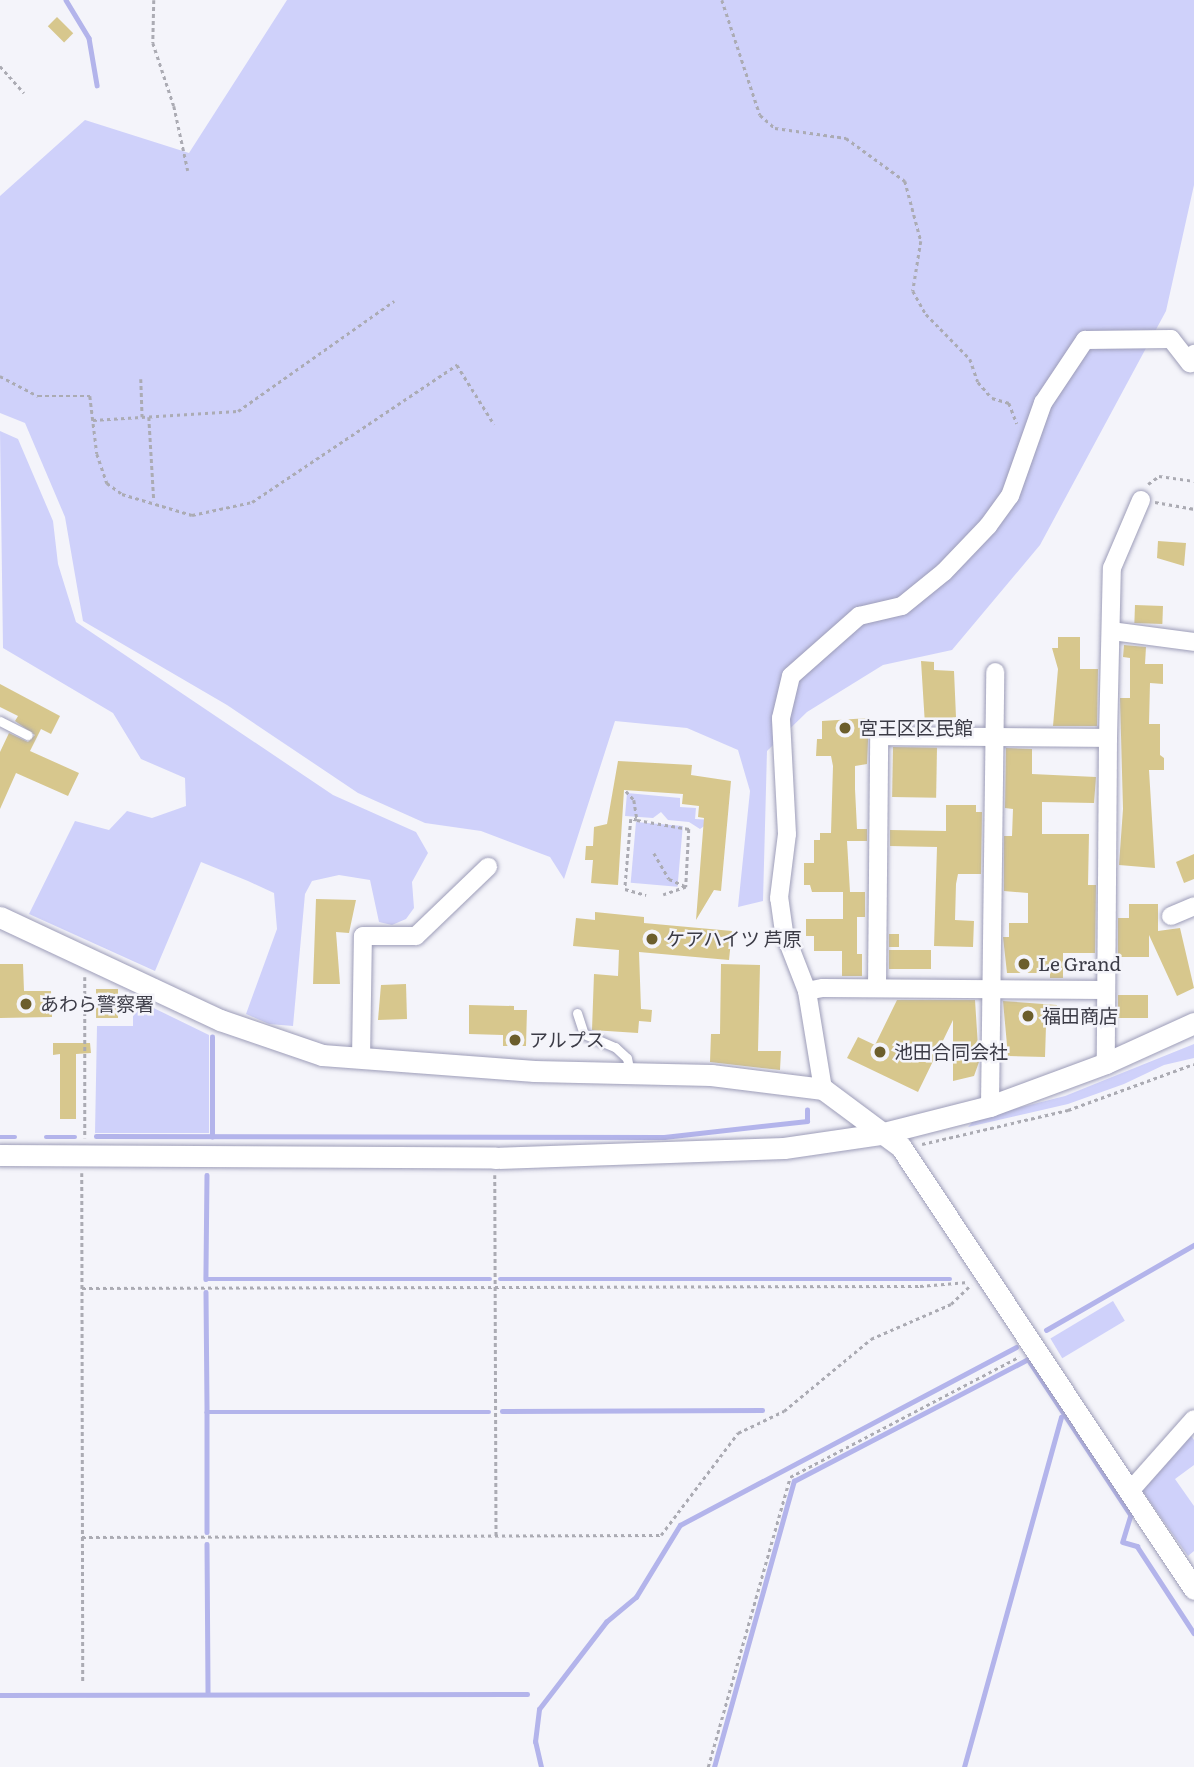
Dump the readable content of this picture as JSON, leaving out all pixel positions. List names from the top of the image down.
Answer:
{
  "places": [
    "宮王区区民館",
    "ケアハイツ 芦原",
    "Le Grand",
    "あわら警察署",
    "福田商店",
    "アルプス",
    "池田合同会社"
  ]
}
